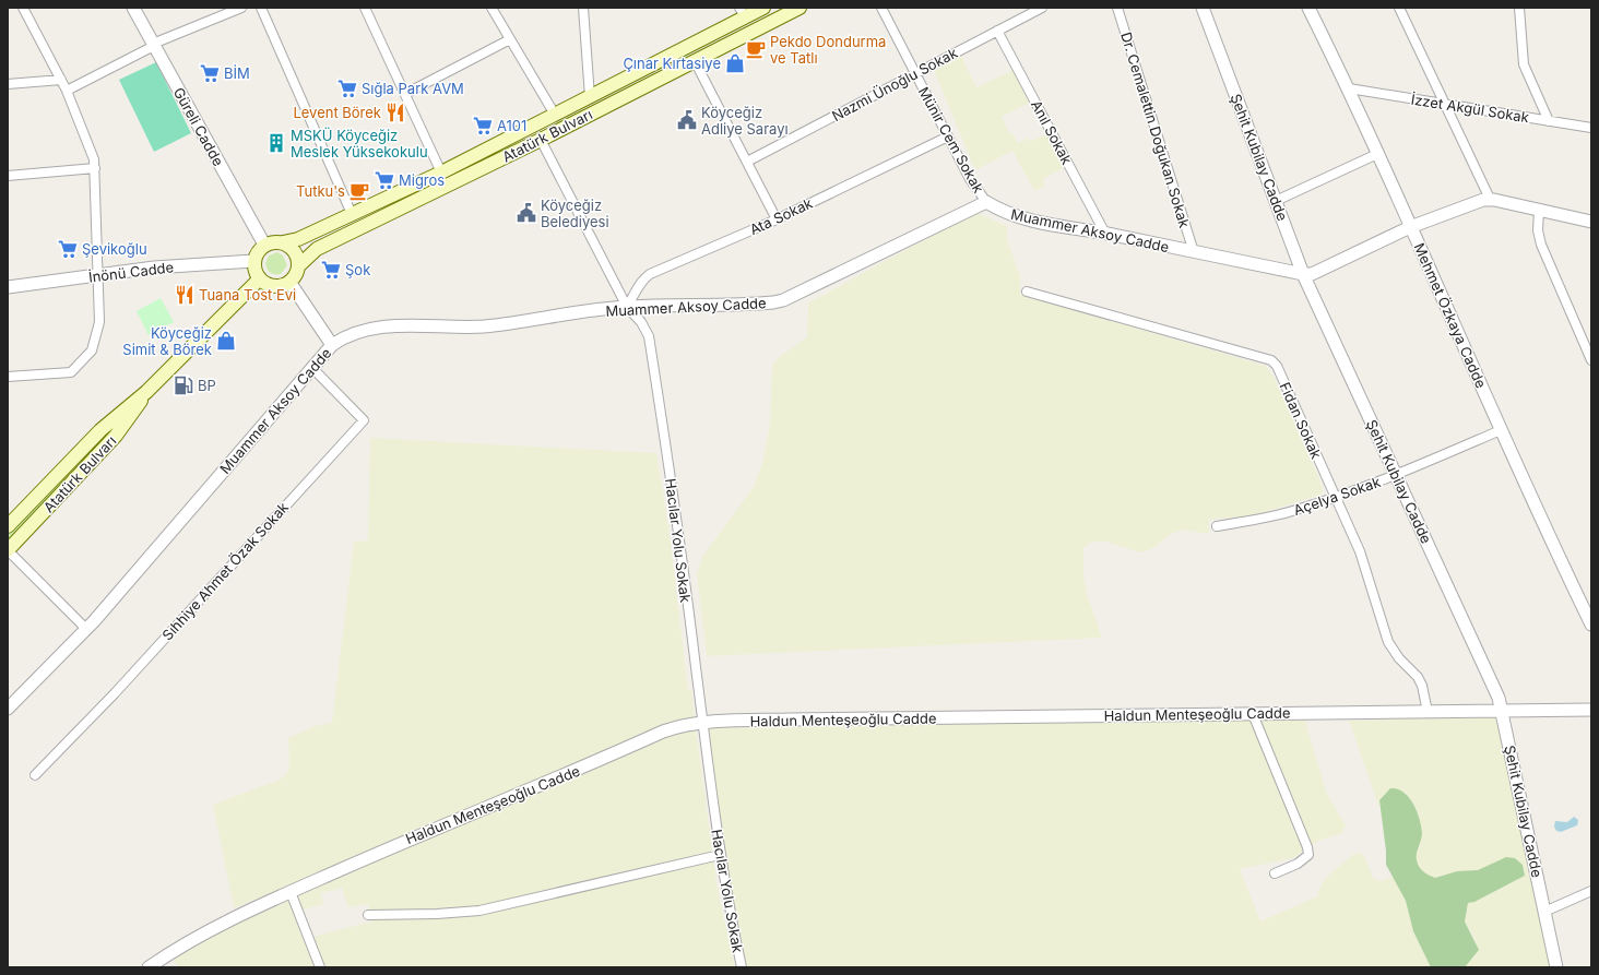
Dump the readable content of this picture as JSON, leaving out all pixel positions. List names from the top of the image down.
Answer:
{
  "streets": {
    "main road": ["Atatürk Bulvarı"],
    "street": [
      "Nazmi Ünoğlu Sokak",
      "İzzet Akgül Sokak",
      "Güreli Cadde",
      "Dr. Cemalettin Doğukan Sokak",
      "Anıl Sokak",
      "Münir Cem Sokak",
      "Şehit Kubilay Cadde",
      "Ata Sokak",
      "Muammer Aksoy Cadde",
      "İnönü Cadde",
      "Mehmet Özkaya Cadde",
      "Fidan Sokak",
      "Açelya Sokak",
      "Hacılar Yolu Sokak",
      "Sıhhiye Ahmet Özak Sokak",
      "Haldun Menteşeoğlu Cadde"
    ]
  },
  "crossings": [
    ["Nazmi Ünoğlu Sokak", "Anıl Sokak"],
    ["Nazmi Ünoğlu Sokak", "Münir Cem Sokak"],
    ["İzzet Akgül Sokak", "Mehmet Özkaya Cadde"],
    ["Güreli Cadde", "Atatürk Bulvarı"],
    ["Güreli Cadde", "İnönü Cadde"],
    ["Dr. Cemalettin Doğukan Sokak", "Muammer Aksoy Cadde"],
    ["Anıl Sokak", "Muammer Aksoy Cadde"],
    ["Atatürk Bulvarı", "İnönü Cadde"],
    ["Atatürk Bulvarı", "Hacılar Yolu Sokak"],
    ["Münir Cem Sokak", "Ata Sokak"],
    ["Münir Cem Sokak", "Muammer Aksoy Cadde"],
    ["Şehit Kubilay Cadde", "Muammer Aksoy Cadde"],
    ["Şehit Kubilay Cadde", "Açelya Sokak"],
    ["Şehit Kubilay Cadde", "Haldun Menteşeoğlu Cadde"],
    ["Ata Sokak", "Muammer Aksoy Cadde"],
    ["Ata Sokak", "Hacılar Yolu Sokak"],
    ["Muammer Aksoy Cadde", "Mehmet Özkaya Cadde"],
    ["Muammer Aksoy Cadde", "Hacılar Yolu Sokak"],
    ["Muammer Aksoy Cadde", "Sıhhiye Ahmet Özak Sokak"],
    ["Mehmet Özkaya Cadde", "Açelya Sokak"],
    ["Fidan Sokak", "Açelya Sokak"],
    ["Fidan Sokak", "Haldun Menteşeoğlu Cadde"],
    ["Hacılar Yolu Sokak", "Haldun Menteşeoğlu Cadde"]
  ],
  "places": {
    "cafe": ["Pekdo Dondurma ve Tatlı", "Tutku's"],
    "shop": ["Çınar Kırtasiye", "Köyceğiz Simit & Börek"],
    "supermarket": [
      "BİM",
      "Sığla Park AVM",
      "A101",
      "Migros",
      "Şevikoğlu",
      "Şok"
    ],
    "restaurant": ["Levent Börek", "Tuana Tost Evi"],
    "public building": ["Köyceğiz Adliye Sarayı", "Köyceğiz Belediyesi"],
    "building": ["MSKÜ Köyceğiz Meslek Yüksekokulu"],
    "fuel station": ["BP"]
  }
}
